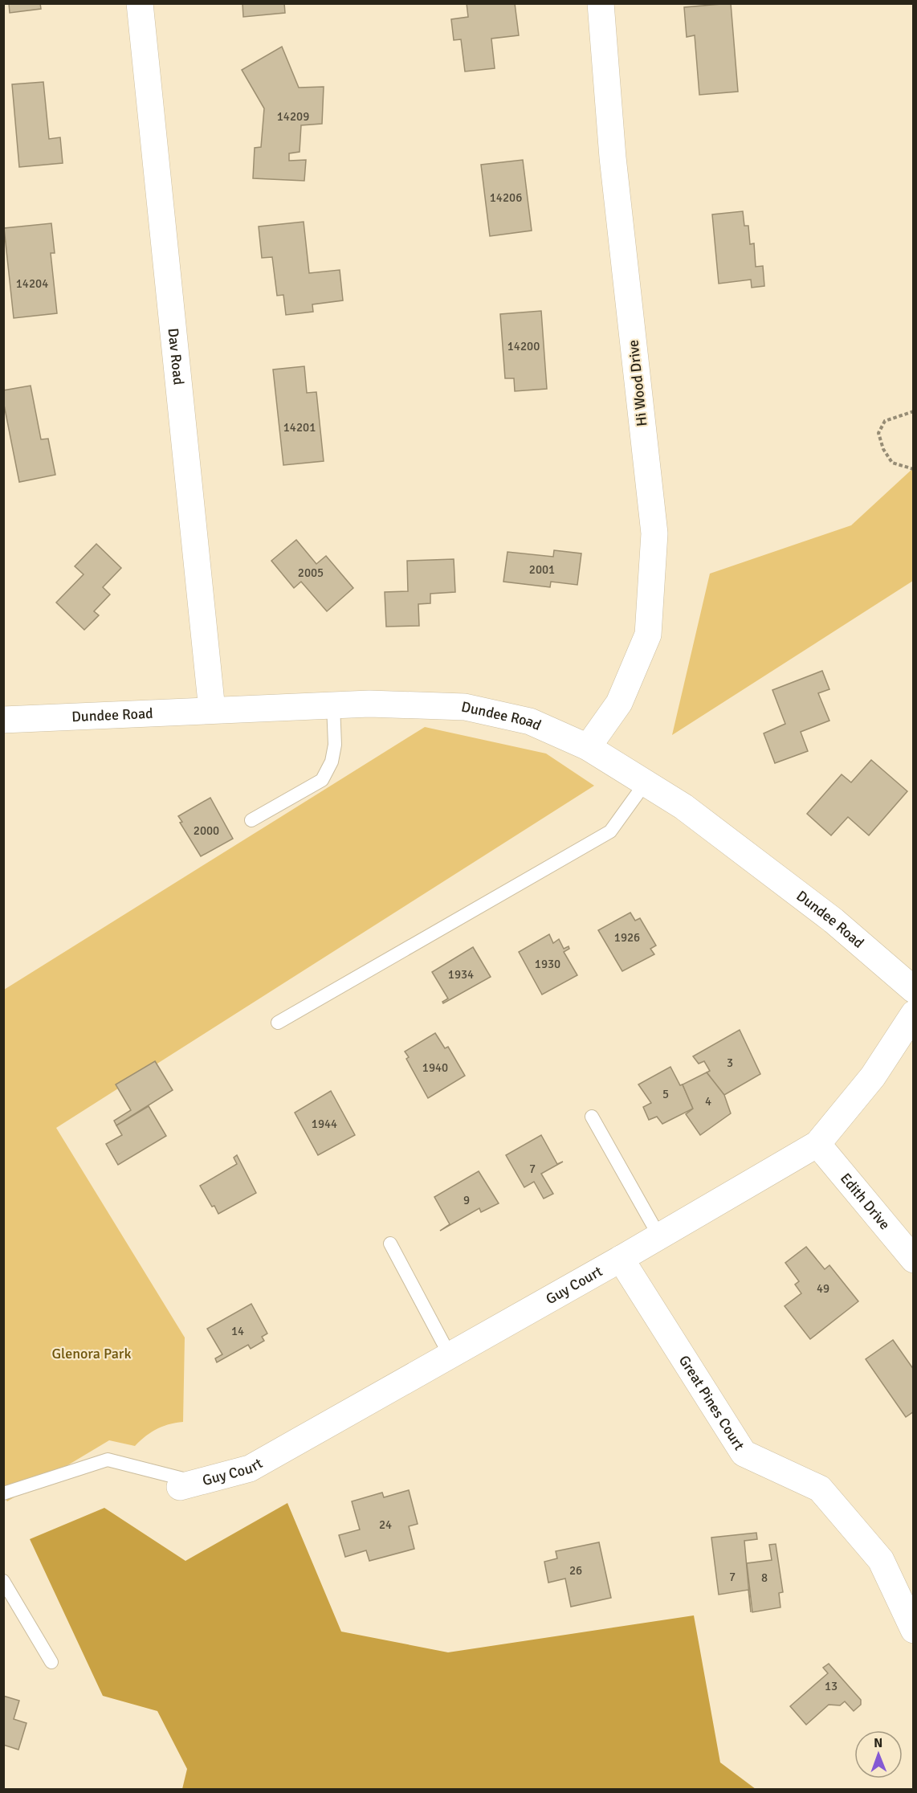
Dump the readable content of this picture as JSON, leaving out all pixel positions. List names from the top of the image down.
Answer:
{
  "streets": {
    "street": [
      "Dav Road",
      "Hi Wood Drive",
      "Dundee Road",
      "Edith Drive",
      "Guy Court",
      "Great Pines Court"
    ]
  },
  "crossings": [
    ["Dav Road", "Dundee Road"],
    ["Hi Wood Drive", "Dundee Road"],
    ["Edith Drive", "Guy Court"],
    ["Guy Court", "Great Pines Court"]
  ],
  "parks": ["Glenora Park"],
  "house_numbers": [
    "14209",
    "14206",
    "14204",
    "14200",
    "14201",
    "2001",
    "2005",
    "2000",
    "1926",
    "1930",
    "1934",
    "3",
    "1940",
    "5",
    "4",
    "1944",
    "7",
    "9",
    "49",
    "14",
    "24",
    "26",
    "7",
    "8",
    "13"
  ],
  "north": "top"
}
